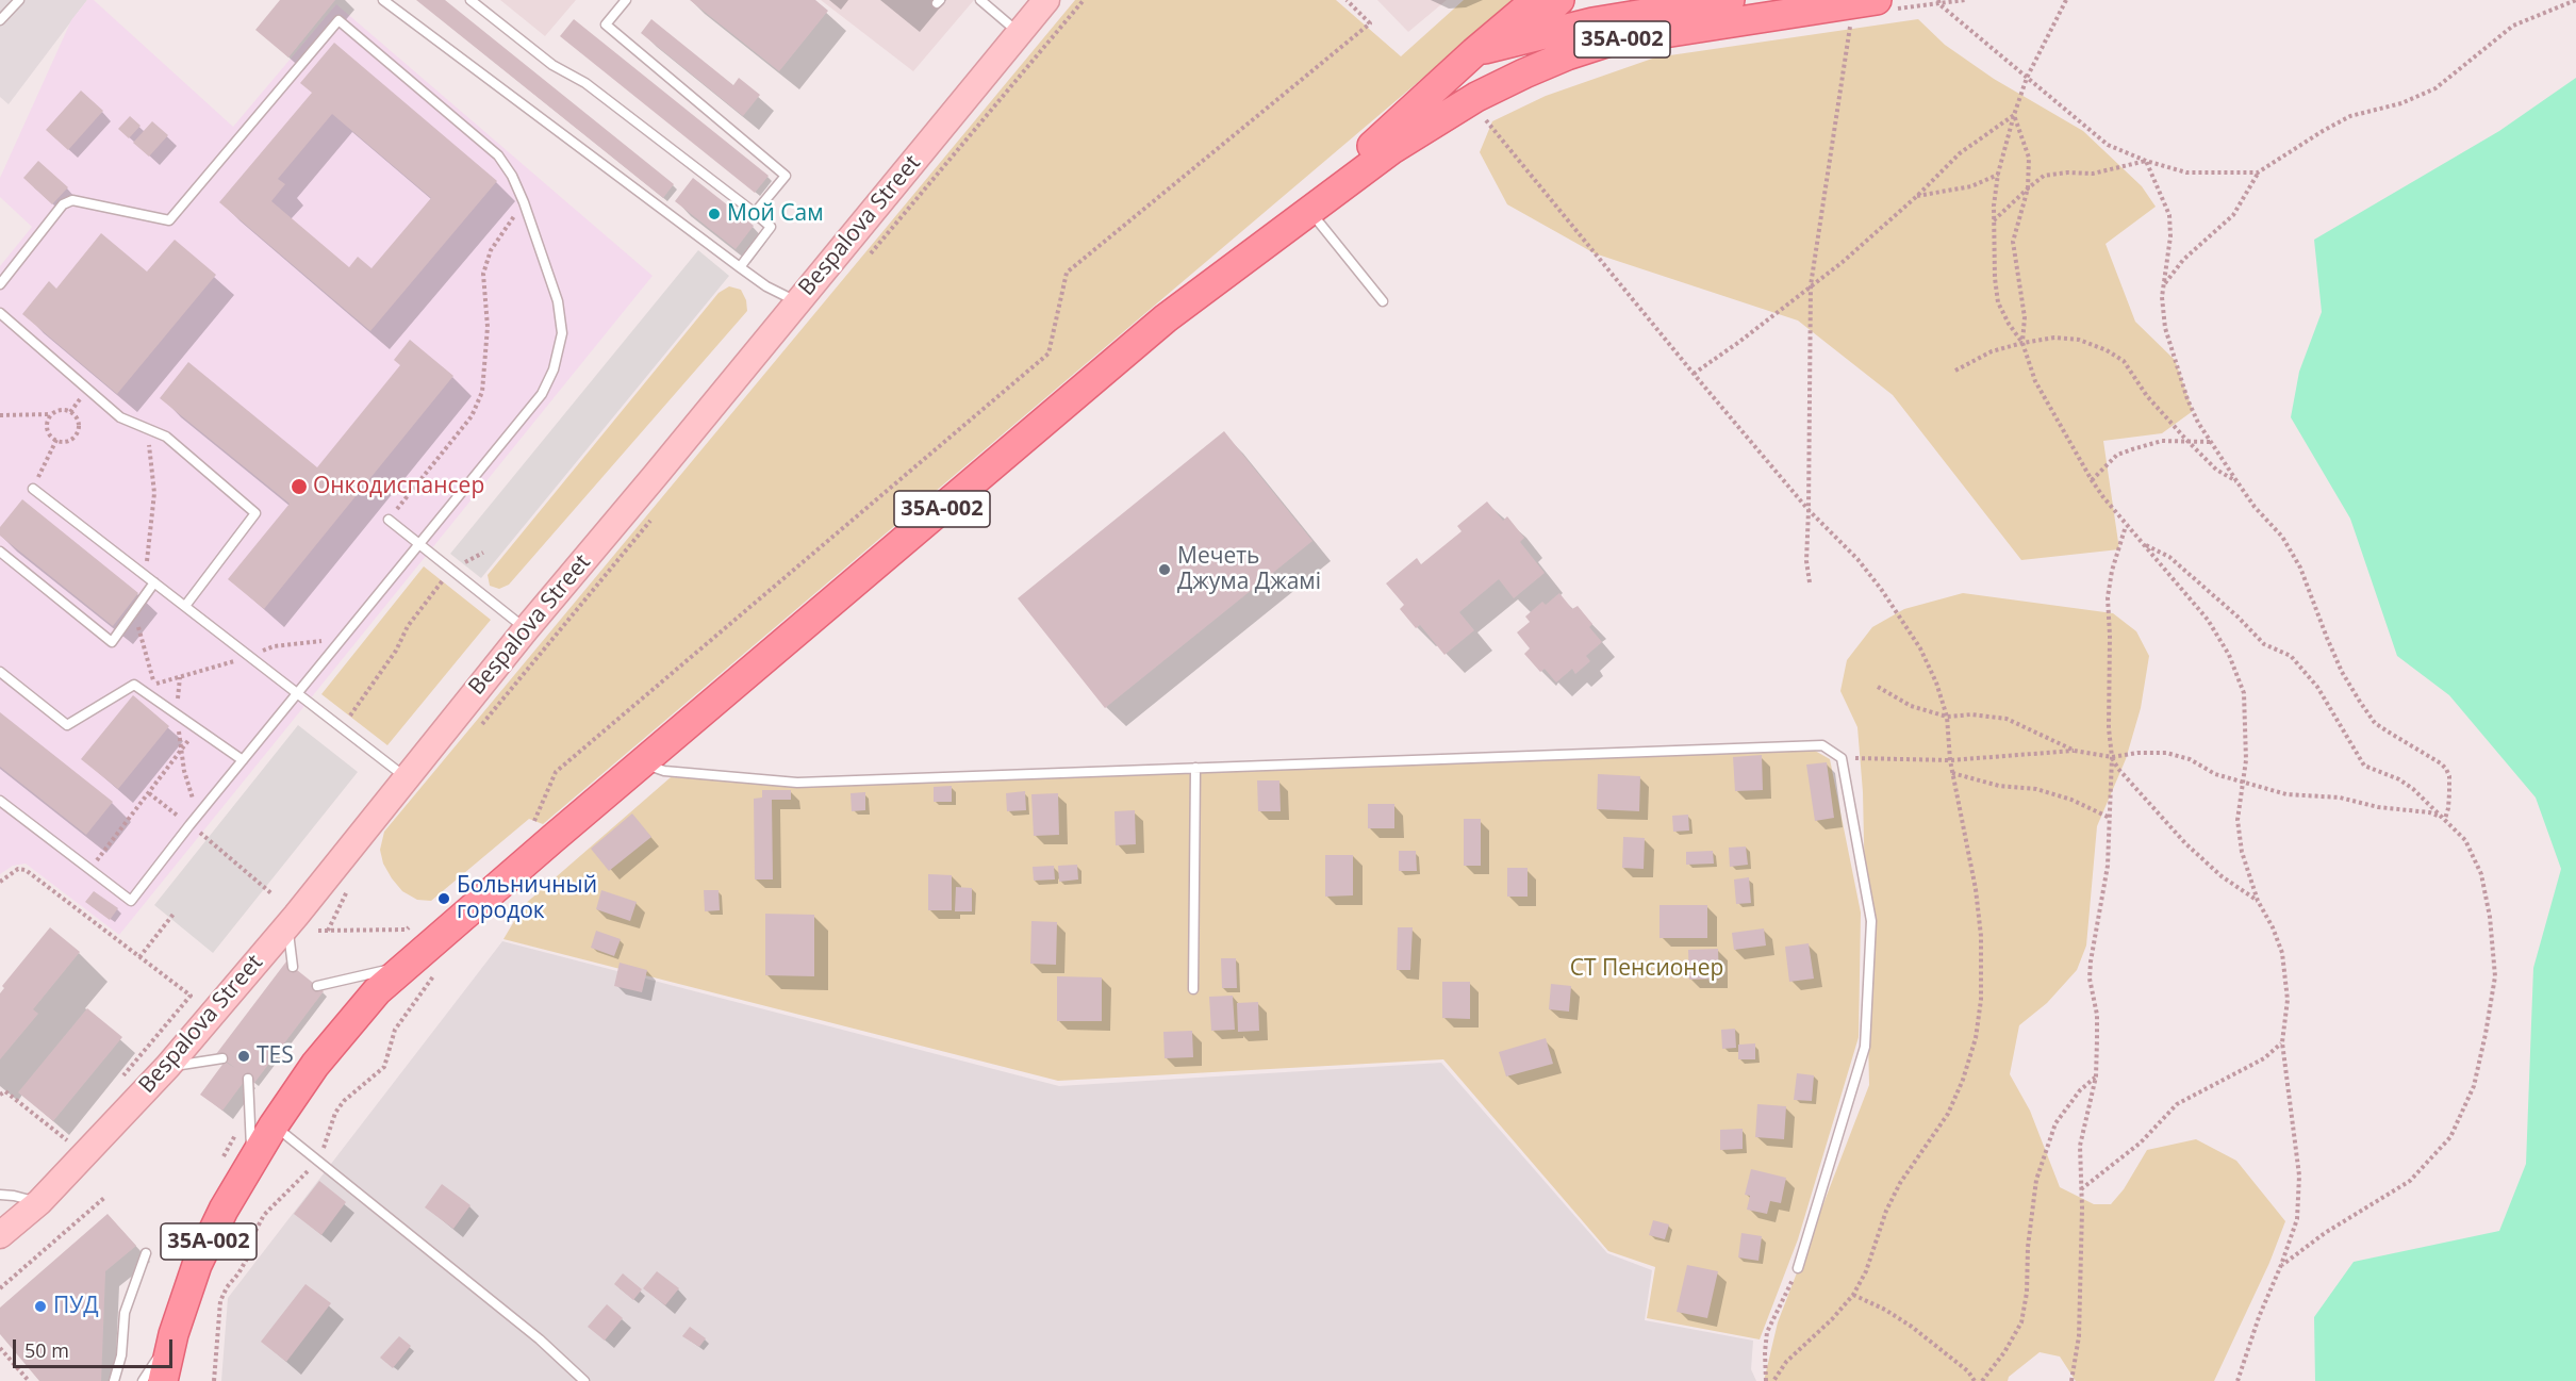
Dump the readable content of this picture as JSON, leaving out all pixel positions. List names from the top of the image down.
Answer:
{
  "streets": {
    "main road": ["35А-002", "Bespalova Street"]
  },
  "parks": ["СТ Пенсионер"],
  "places": [
    "Мой Сам",
    "Онкодиспансер",
    "Мечеть Джума Джамі",
    "Больничный городок",
    "TES",
    "ПУД"
  ],
  "scale_bar": "50 m"
}
